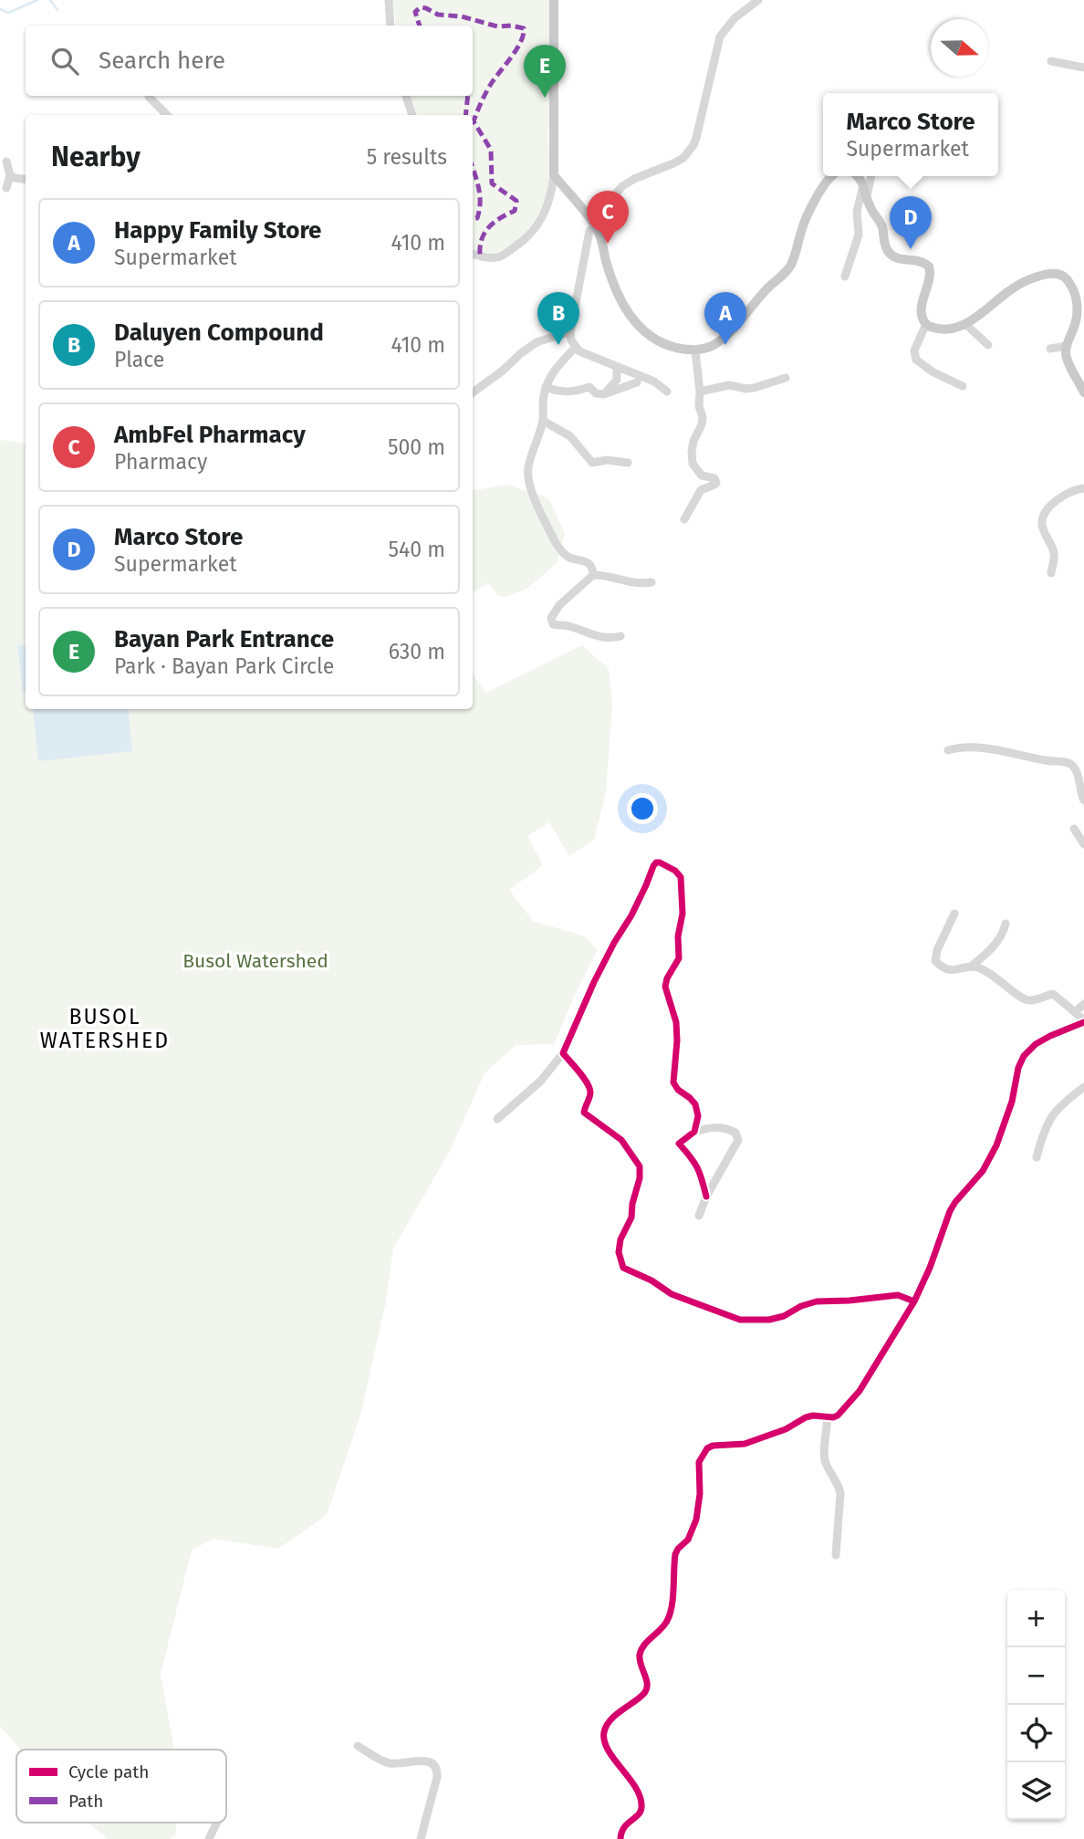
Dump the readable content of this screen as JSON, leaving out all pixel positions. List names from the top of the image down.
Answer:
{
  "districts": ["BUSOL WATERSHED"],
  "parks": ["Busol Watershed"],
  "legend": ["Cycle path", "Path"],
  "north": "right",
  "page": {
    "search": "Search here",
    "pins": [
      "E",
      "C",
      "D",
      "A",
      "B"
    ],
    "popup": ["Marco Store", "Supermarket"],
    "heading": ["Nearby", "5 results"],
    "list": [
      {
        "mark": "A",
        "name": "Happy Family Store",
        "note": "Supermarket",
        "value": "410 m"
      },
      {
        "mark": "B",
        "name": "Daluyen Compound",
        "note": "Place",
        "value": "410 m"
      },
      {
        "mark": "C",
        "name": "AmbFel Pharmacy",
        "note": "Pharmacy",
        "value": "500 m"
      },
      {
        "mark": "D",
        "name": "Marco Store",
        "note": "Supermarket",
        "value": "540 m"
      },
      {
        "mark": "E",
        "name": "Bayan Park Entrance",
        "note": "Park · Bayan Park Circle",
        "value": "630 m"
      }
    ],
    "map_buttons": ["+", "−"]
  }
}
